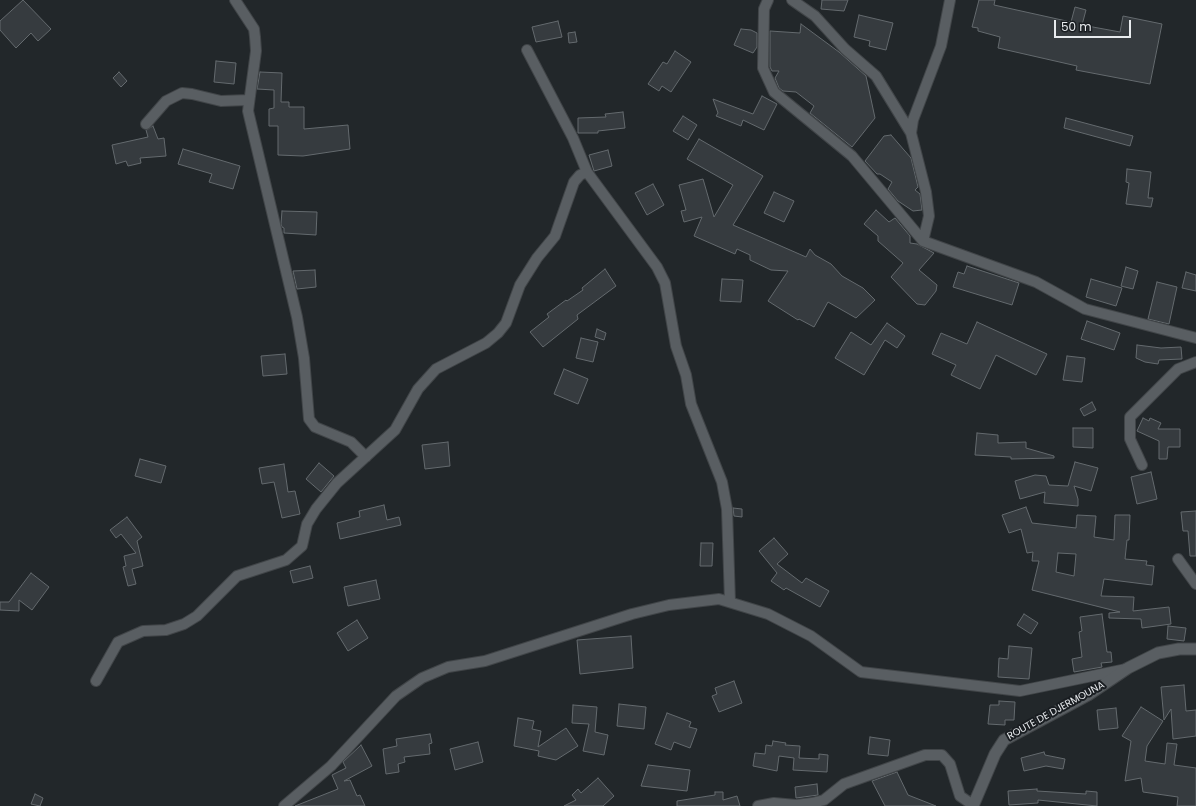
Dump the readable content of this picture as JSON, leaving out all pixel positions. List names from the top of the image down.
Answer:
{
  "streets": {
    "street": ["ROUTE DE DJERMOUNA"]
  },
  "scale_bar": "50 m"
}
